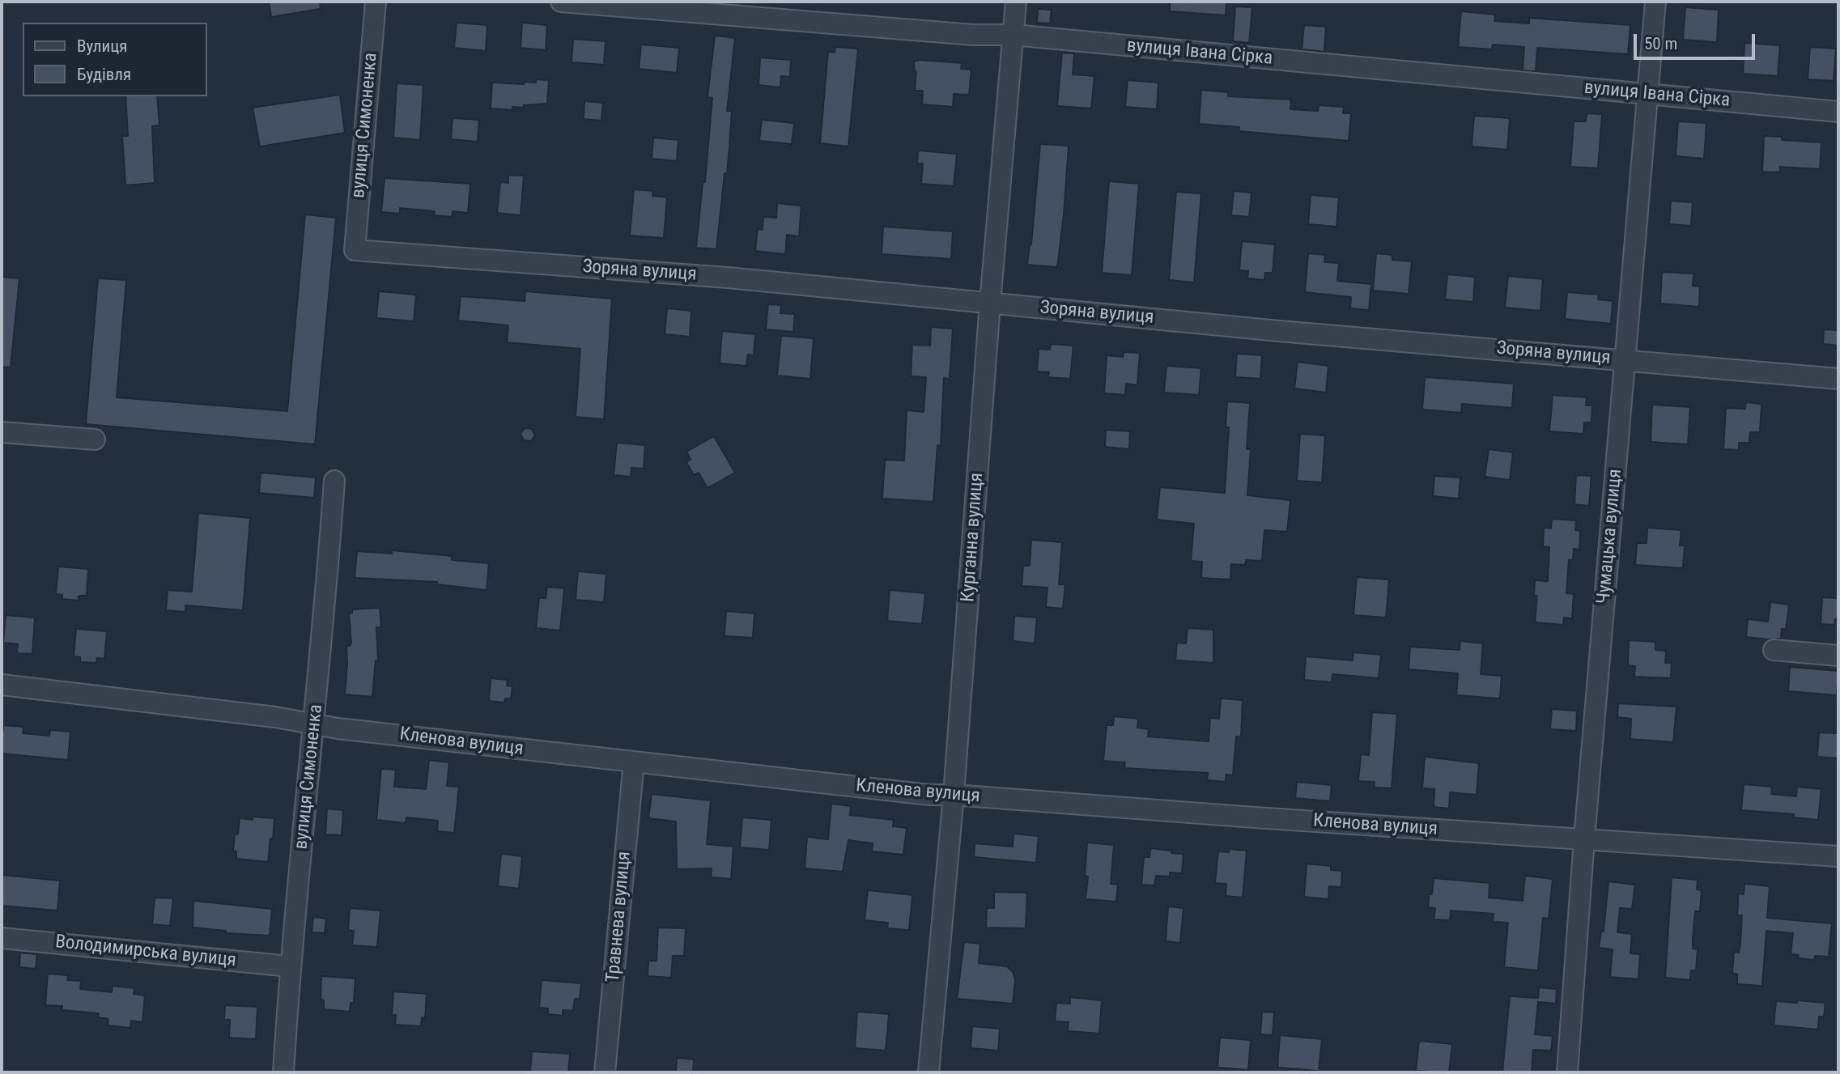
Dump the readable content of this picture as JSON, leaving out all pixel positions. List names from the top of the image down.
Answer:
{
  "streets": {
    "street": [
      "вулиця Івана Сірка",
      "вулиця Симоненка",
      "Зоряна вулиця",
      "Чумацька вулиця",
      "Курганна вулиця",
      "Кленова вулиця",
      "Травнева вулиця",
      "Володимирська вулиця"
    ]
  },
  "crossings": [
    ["вулиця Івана Сірка", "Чумацька вулиця"],
    ["вулиця Івана Сірка", "Курганна вулиця"],
    ["вулиця Симоненка", "Зоряна вулиця"],
    ["вулиця Симоненка", "Кленова вулиця"],
    ["вулиця Симоненка", "Володимирська вулиця"],
    ["Зоряна вулиця", "Чумацька вулиця"],
    ["Зоряна вулиця", "Курганна вулиця"],
    ["Чумацька вулиця", "Кленова вулиця"],
    ["Курганна вулиця", "Кленова вулиця"],
    ["Кленова вулиця", "Травнева вулиця"]
  ],
  "legend": ["Вулиця", "Будівля"],
  "scale_bar": "50 m"
}
